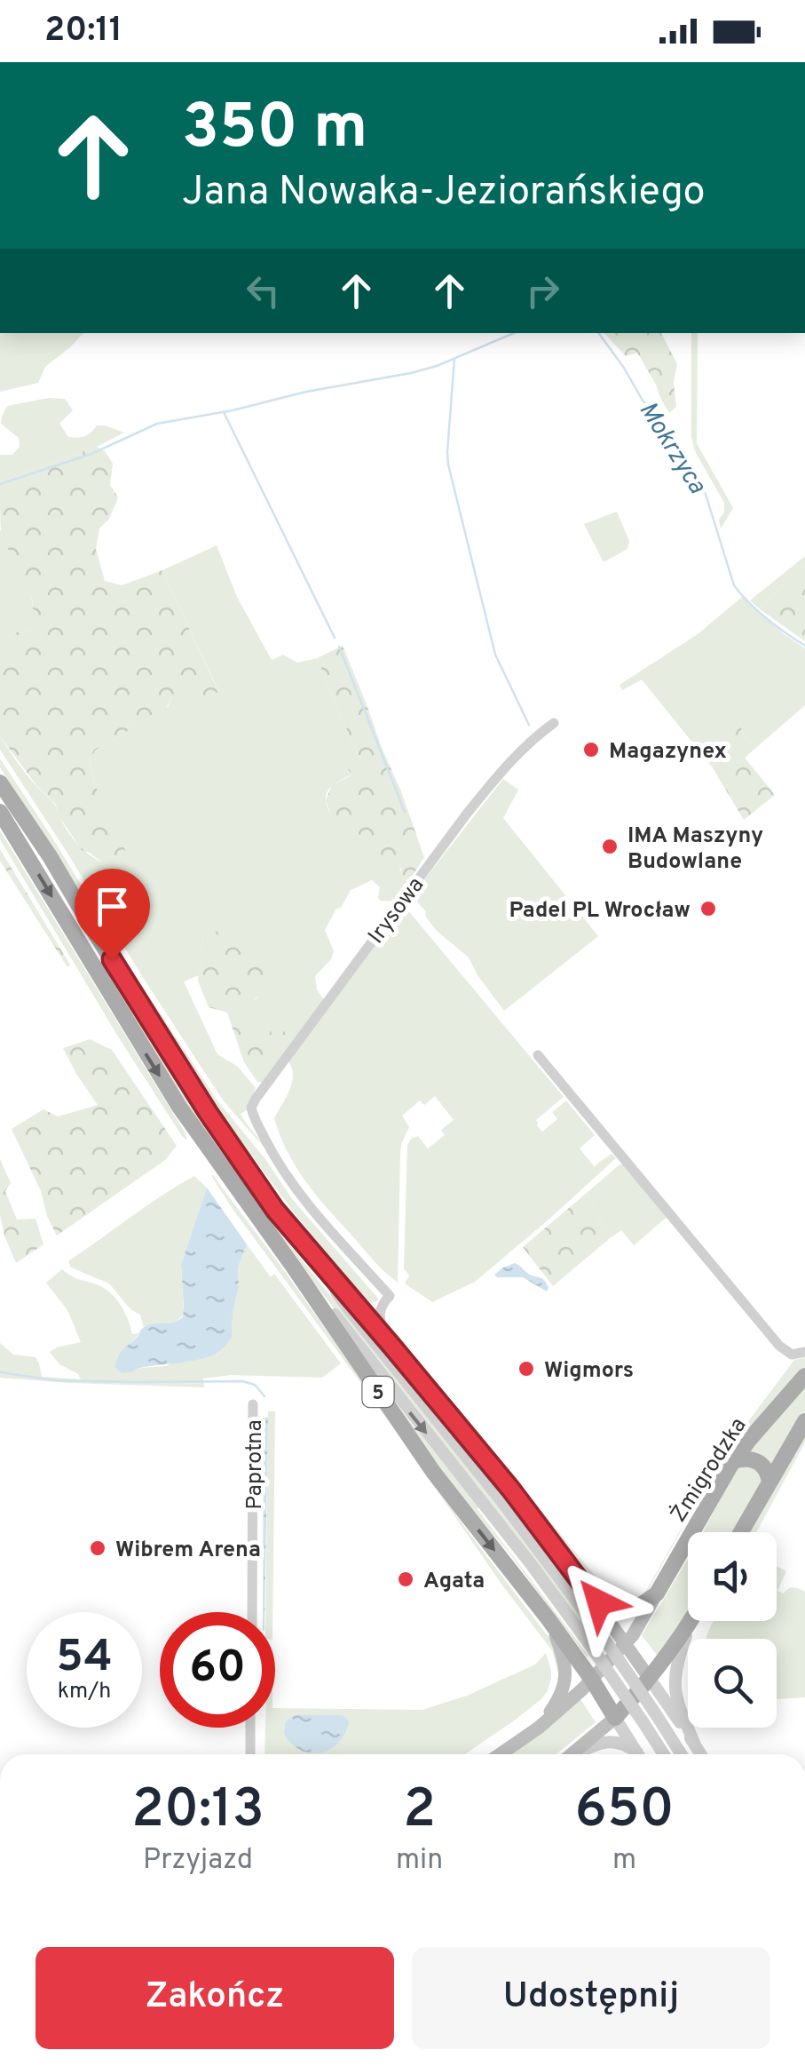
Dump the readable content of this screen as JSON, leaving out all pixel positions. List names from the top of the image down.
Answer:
{
  "streets": {
    "main road": ["5", "Żmigrodzka"],
    "street": ["Irysowa", "Paprotna"]
  },
  "crossings": [
    ["5", "Żmigrodzka"]
  ],
  "water": ["Mokrzyca"],
  "places": [
    "Magazynex",
    "IMA Maszyny Budowlane",
    "Padel PL Wrocław",
    "Wigmors",
    "Wibrem Arena",
    "Agata"
  ],
  "page": {
    "status": "20:11",
    "turn": ["350 m", "Jana Nowaka-Jeziorańskiego"],
    "speed": "54 km/h",
    "limit": "60",
    "eta": [
      "20:13",
      "Przyjazd",
      "2",
      "min",
      "650",
      "m"
    ],
    "buttons": ["Zakończ", "Udostępnij"]
  }
}
